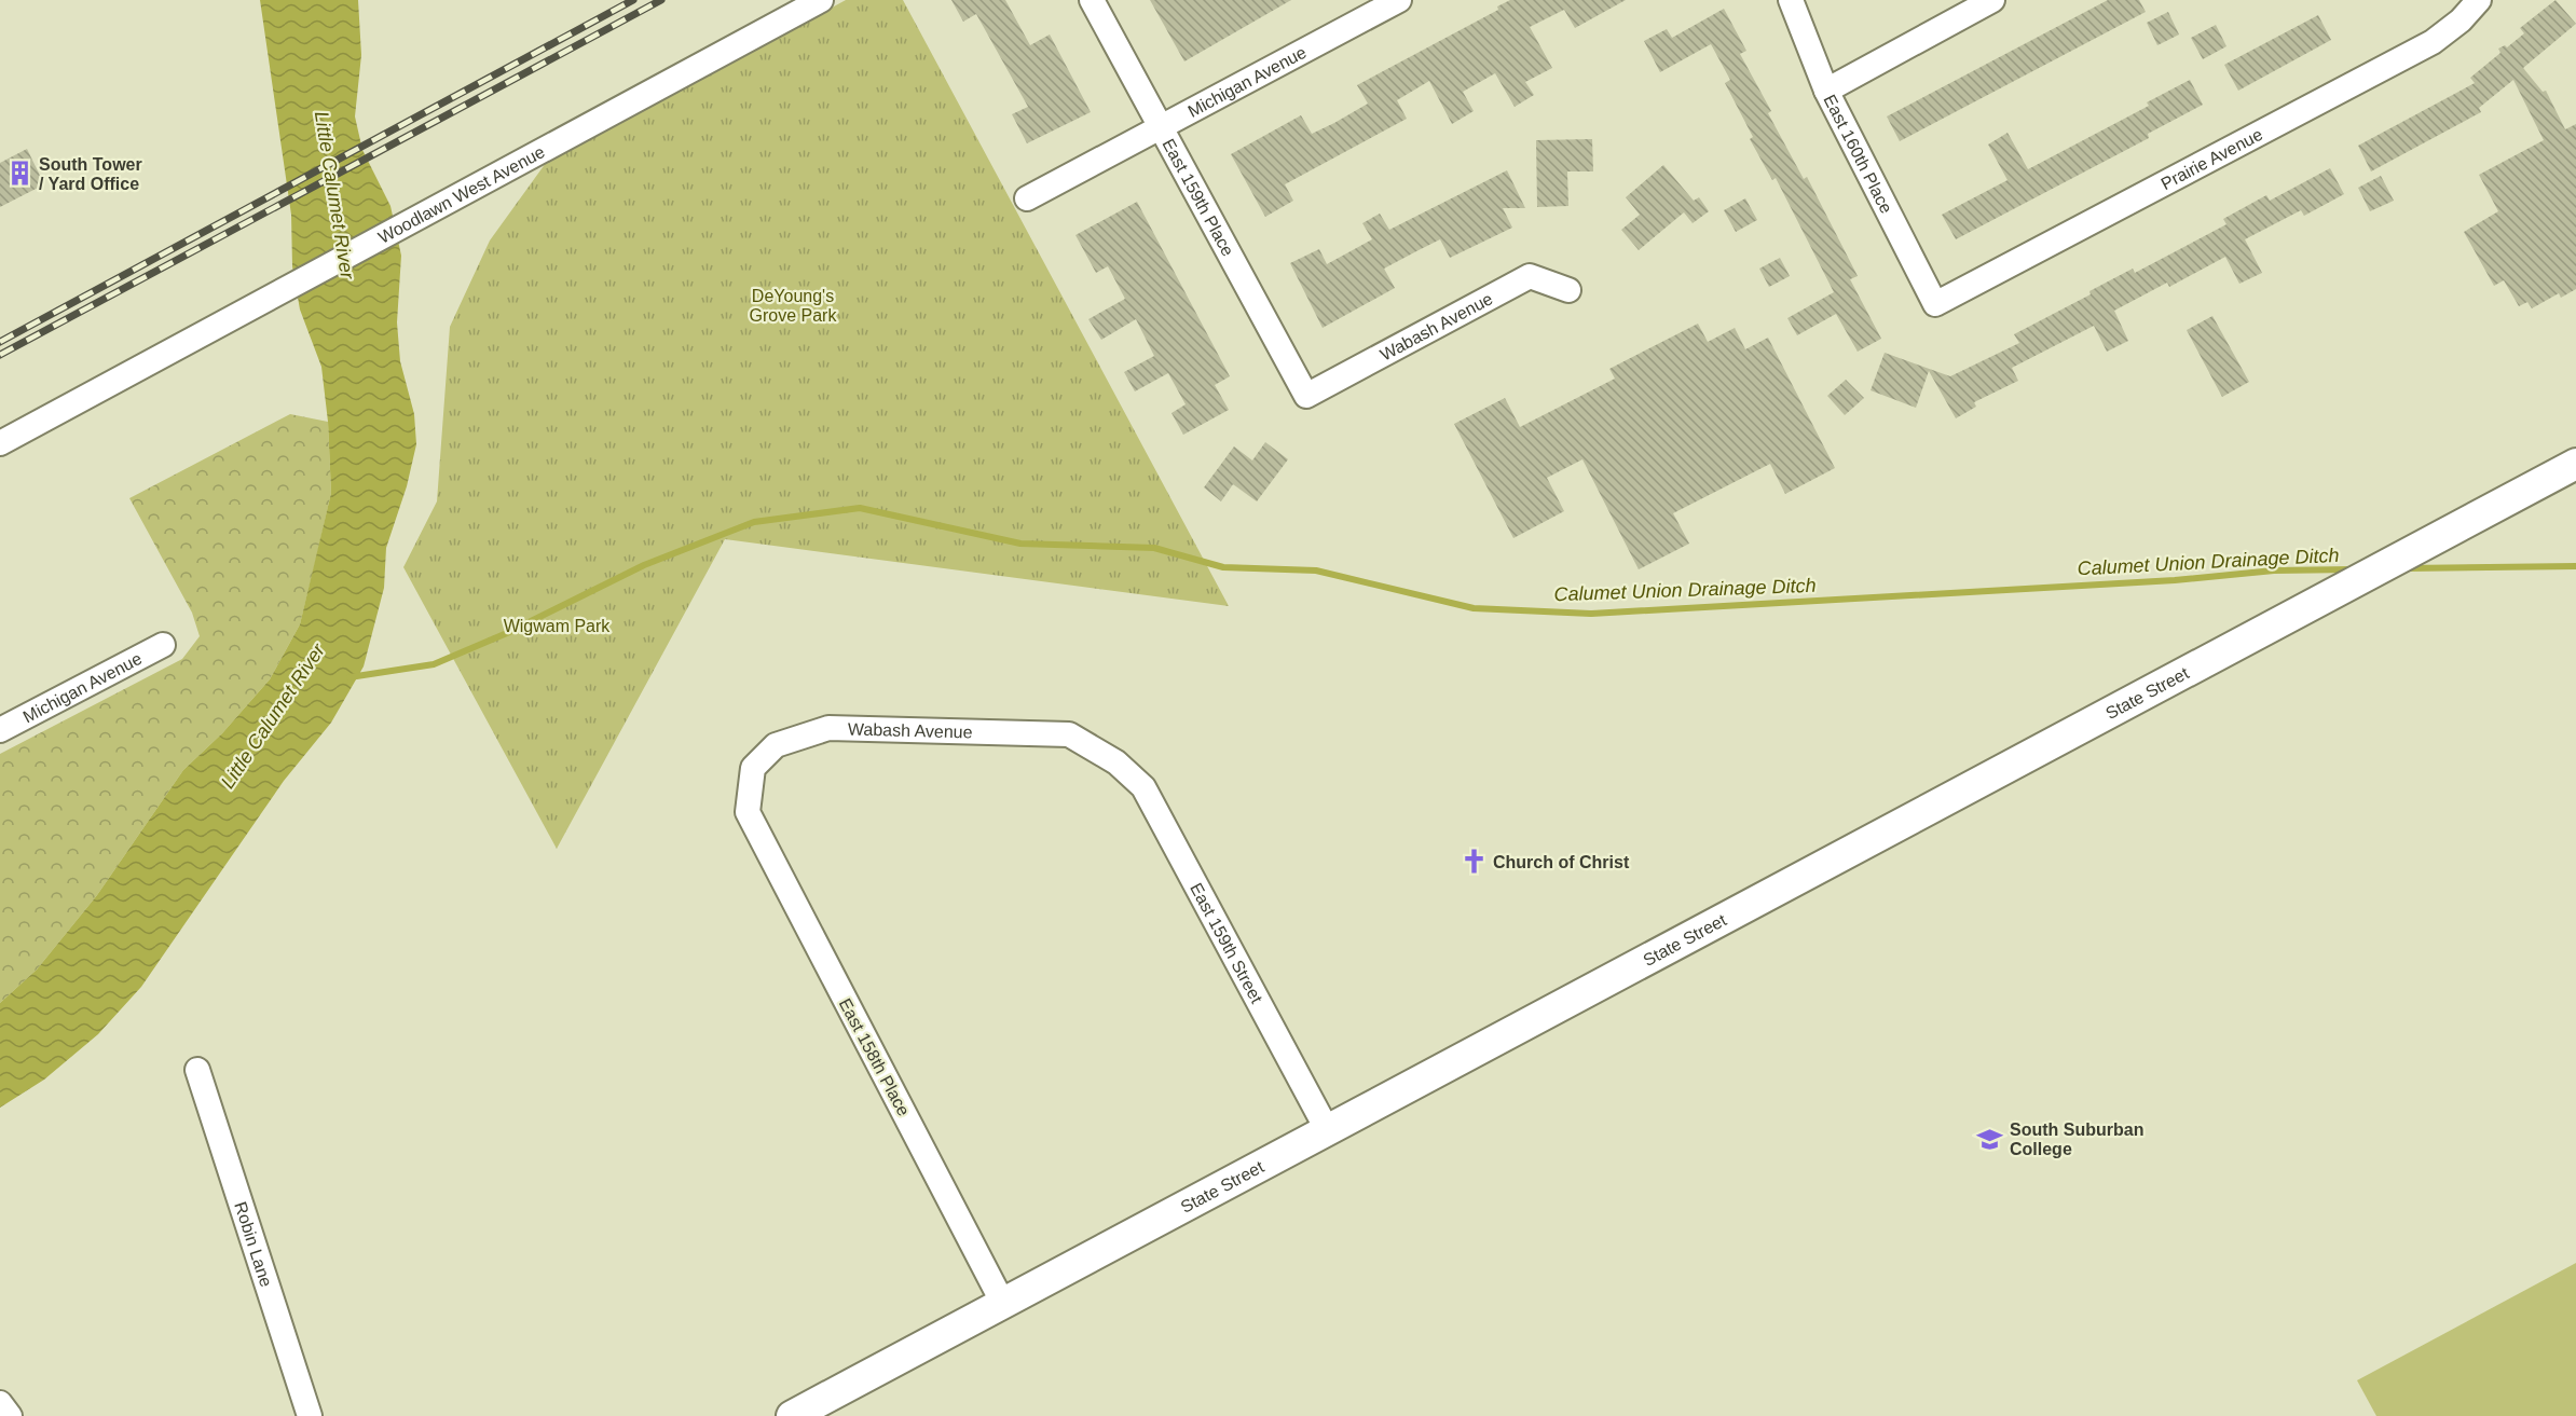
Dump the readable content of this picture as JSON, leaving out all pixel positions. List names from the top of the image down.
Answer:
{
  "streets": {
    "main road": ["State Street"],
    "street": [
      "Michigan Avenue",
      "East 160th Place",
      "Prairie Avenue",
      "Woodlawn West Avenue",
      "East 159th Place",
      "Wabash Avenue",
      "East 159th Street",
      "East 158th Place",
      "Robin Lane"
    ]
  },
  "crossings": [
    ["Michigan Avenue", "East 159th Place"],
    ["East 160th Place", "Prairie Avenue"],
    ["East 159th Place", "Wabash Avenue"],
    ["Wabash Avenue", "East 159th Street"],
    ["Wabash Avenue", "East 158th Place"],
    ["State Street", "East 159th Street"],
    ["State Street", "East 158th Place"]
  ],
  "water": ["Little Calumet River", "Calumet Union Drainage Ditch"],
  "parks": ["DeYoung's Grove Park", "Wigwam Park"],
  "places": {
    "building": ["South Tower / Yard Office"],
    "church": ["Church of Christ"],
    "school or university": ["South Suburban College"]
  }
}
